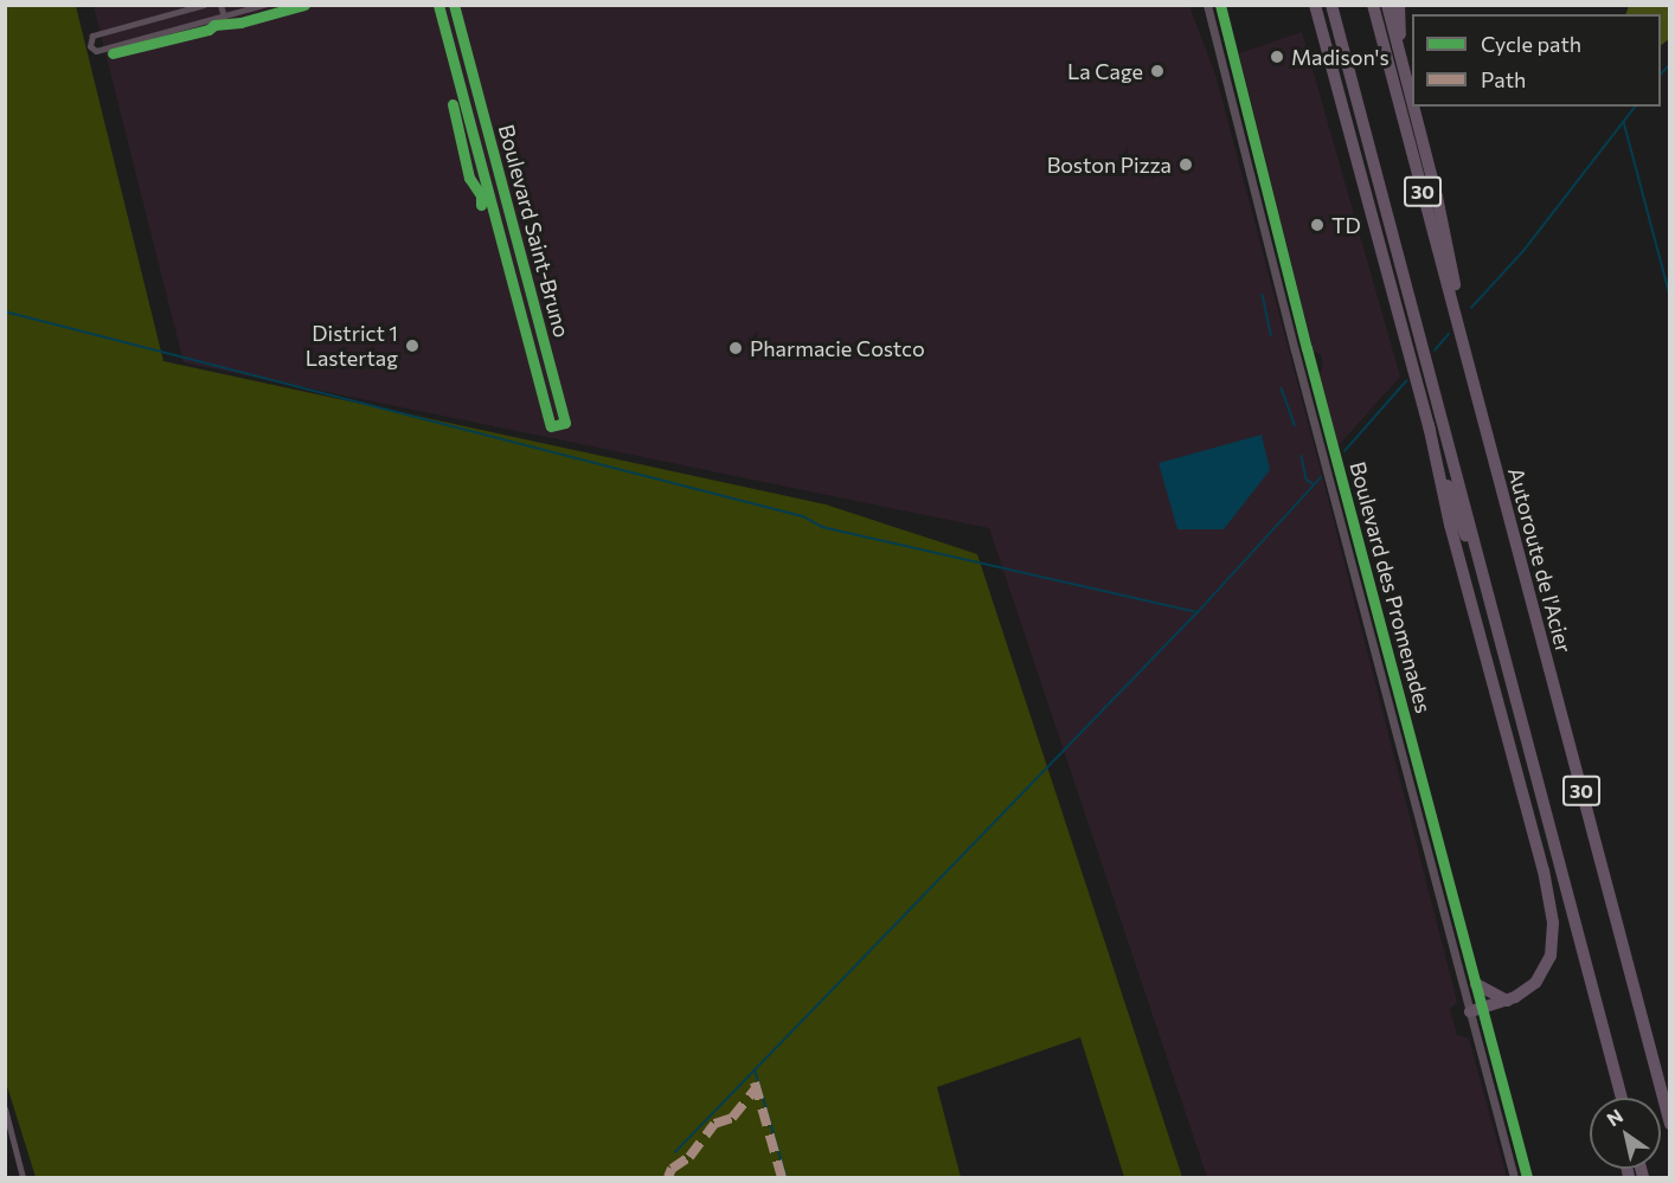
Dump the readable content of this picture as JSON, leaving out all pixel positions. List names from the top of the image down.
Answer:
{
  "streets": {
    "highway": ["30", "Autoroute de l'Acier"],
    "street": ["Boulevard Saint-Bruno", "Boulevard des Promenades"]
  },
  "places": [
    "Madison's",
    "La Cage",
    "Boston Pizza",
    "TD",
    "District 1 Lastertag",
    "Pharmacie Costco"
  ],
  "legend": ["Cycle path", "Path"],
  "north": "top left"
}
